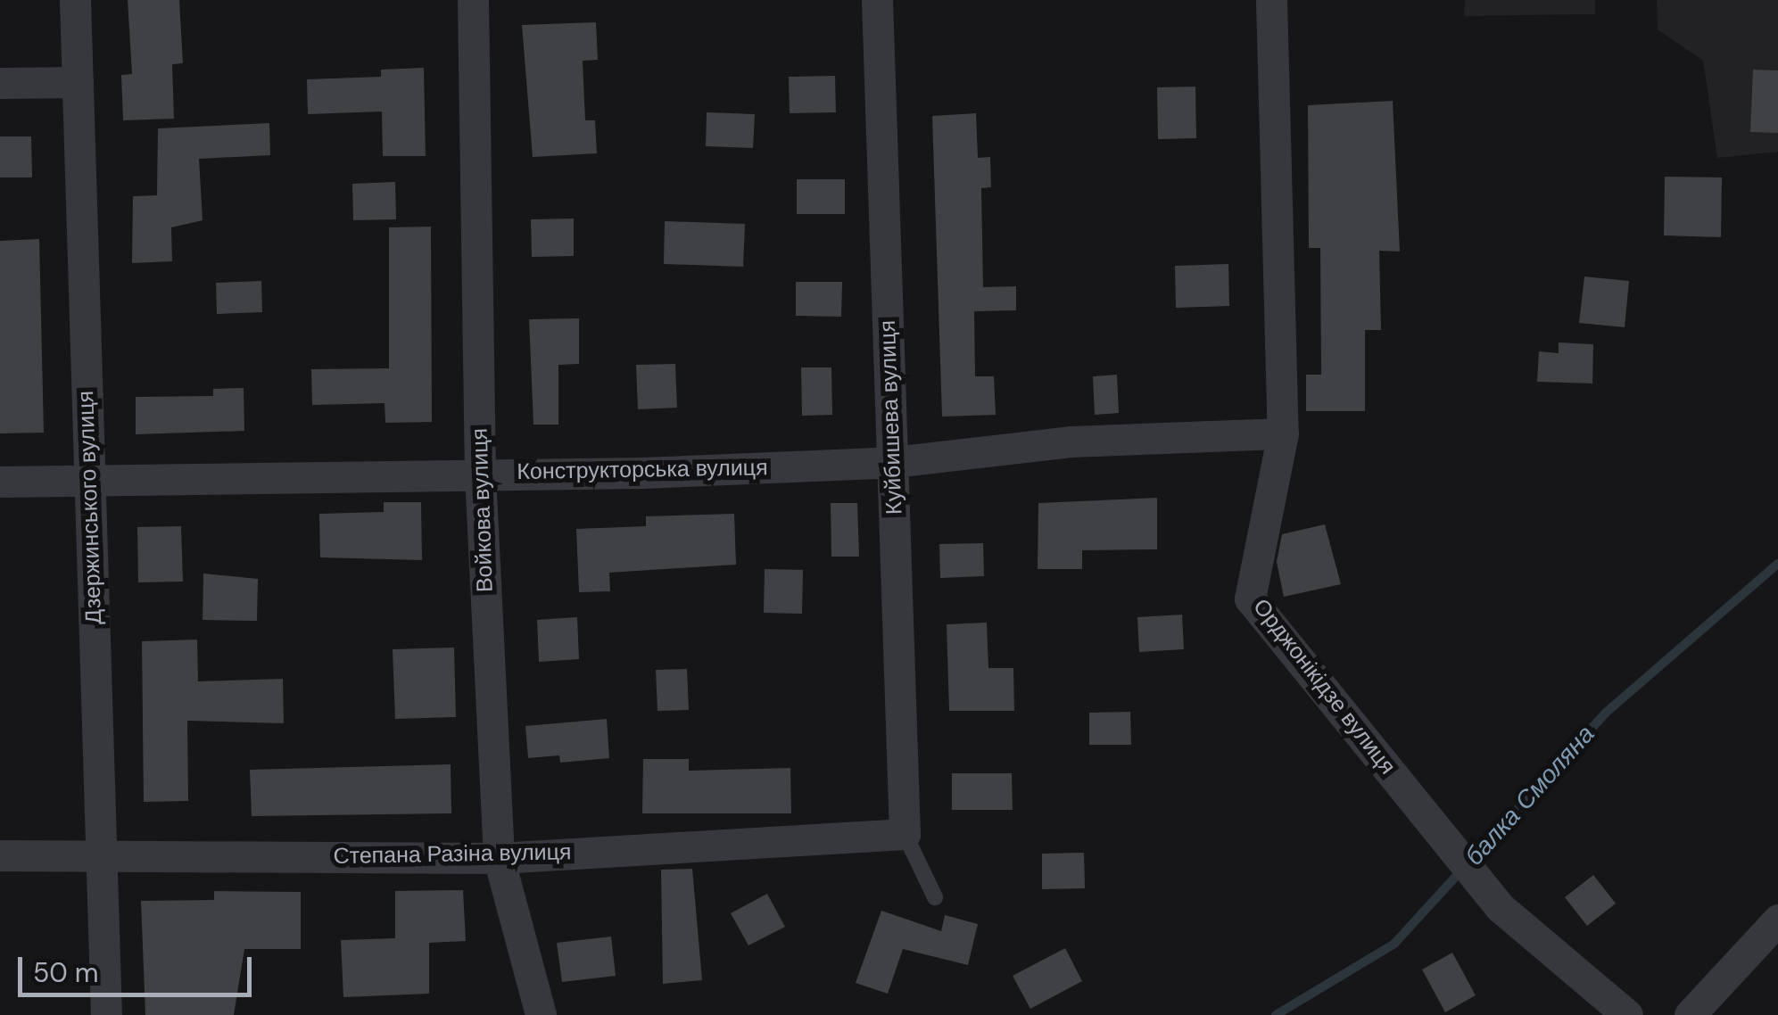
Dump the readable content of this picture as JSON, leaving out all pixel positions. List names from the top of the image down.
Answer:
{
  "streets": {
    "street": [
      "Куйбишева вулиця",
      "Конструкторська вулиця",
      "Дзержинського вулиця",
      "Войкова вулиця",
      "Орджонікідзе вулиця",
      "Степана Разіна вулиця"
    ]
  },
  "crossings": [
    ["Куйбишева вулиця", "Конструкторська вулиця"],
    ["Куйбишева вулиця", "Степана Разіна вулиця"],
    ["Конструкторська вулиця", "Дзержинського вулиця"],
    ["Конструкторська вулиця", "Войкова вулиця"],
    ["Конструкторська вулиця", "Орджонікідзе вулиця"],
    ["Дзержинського вулиця", "Степана Разіна вулиця"],
    ["Войкова вулиця", "Степана Разіна вулиця"]
  ],
  "water": ["балка Смоляна"],
  "scale_bar": "50 m"
}
